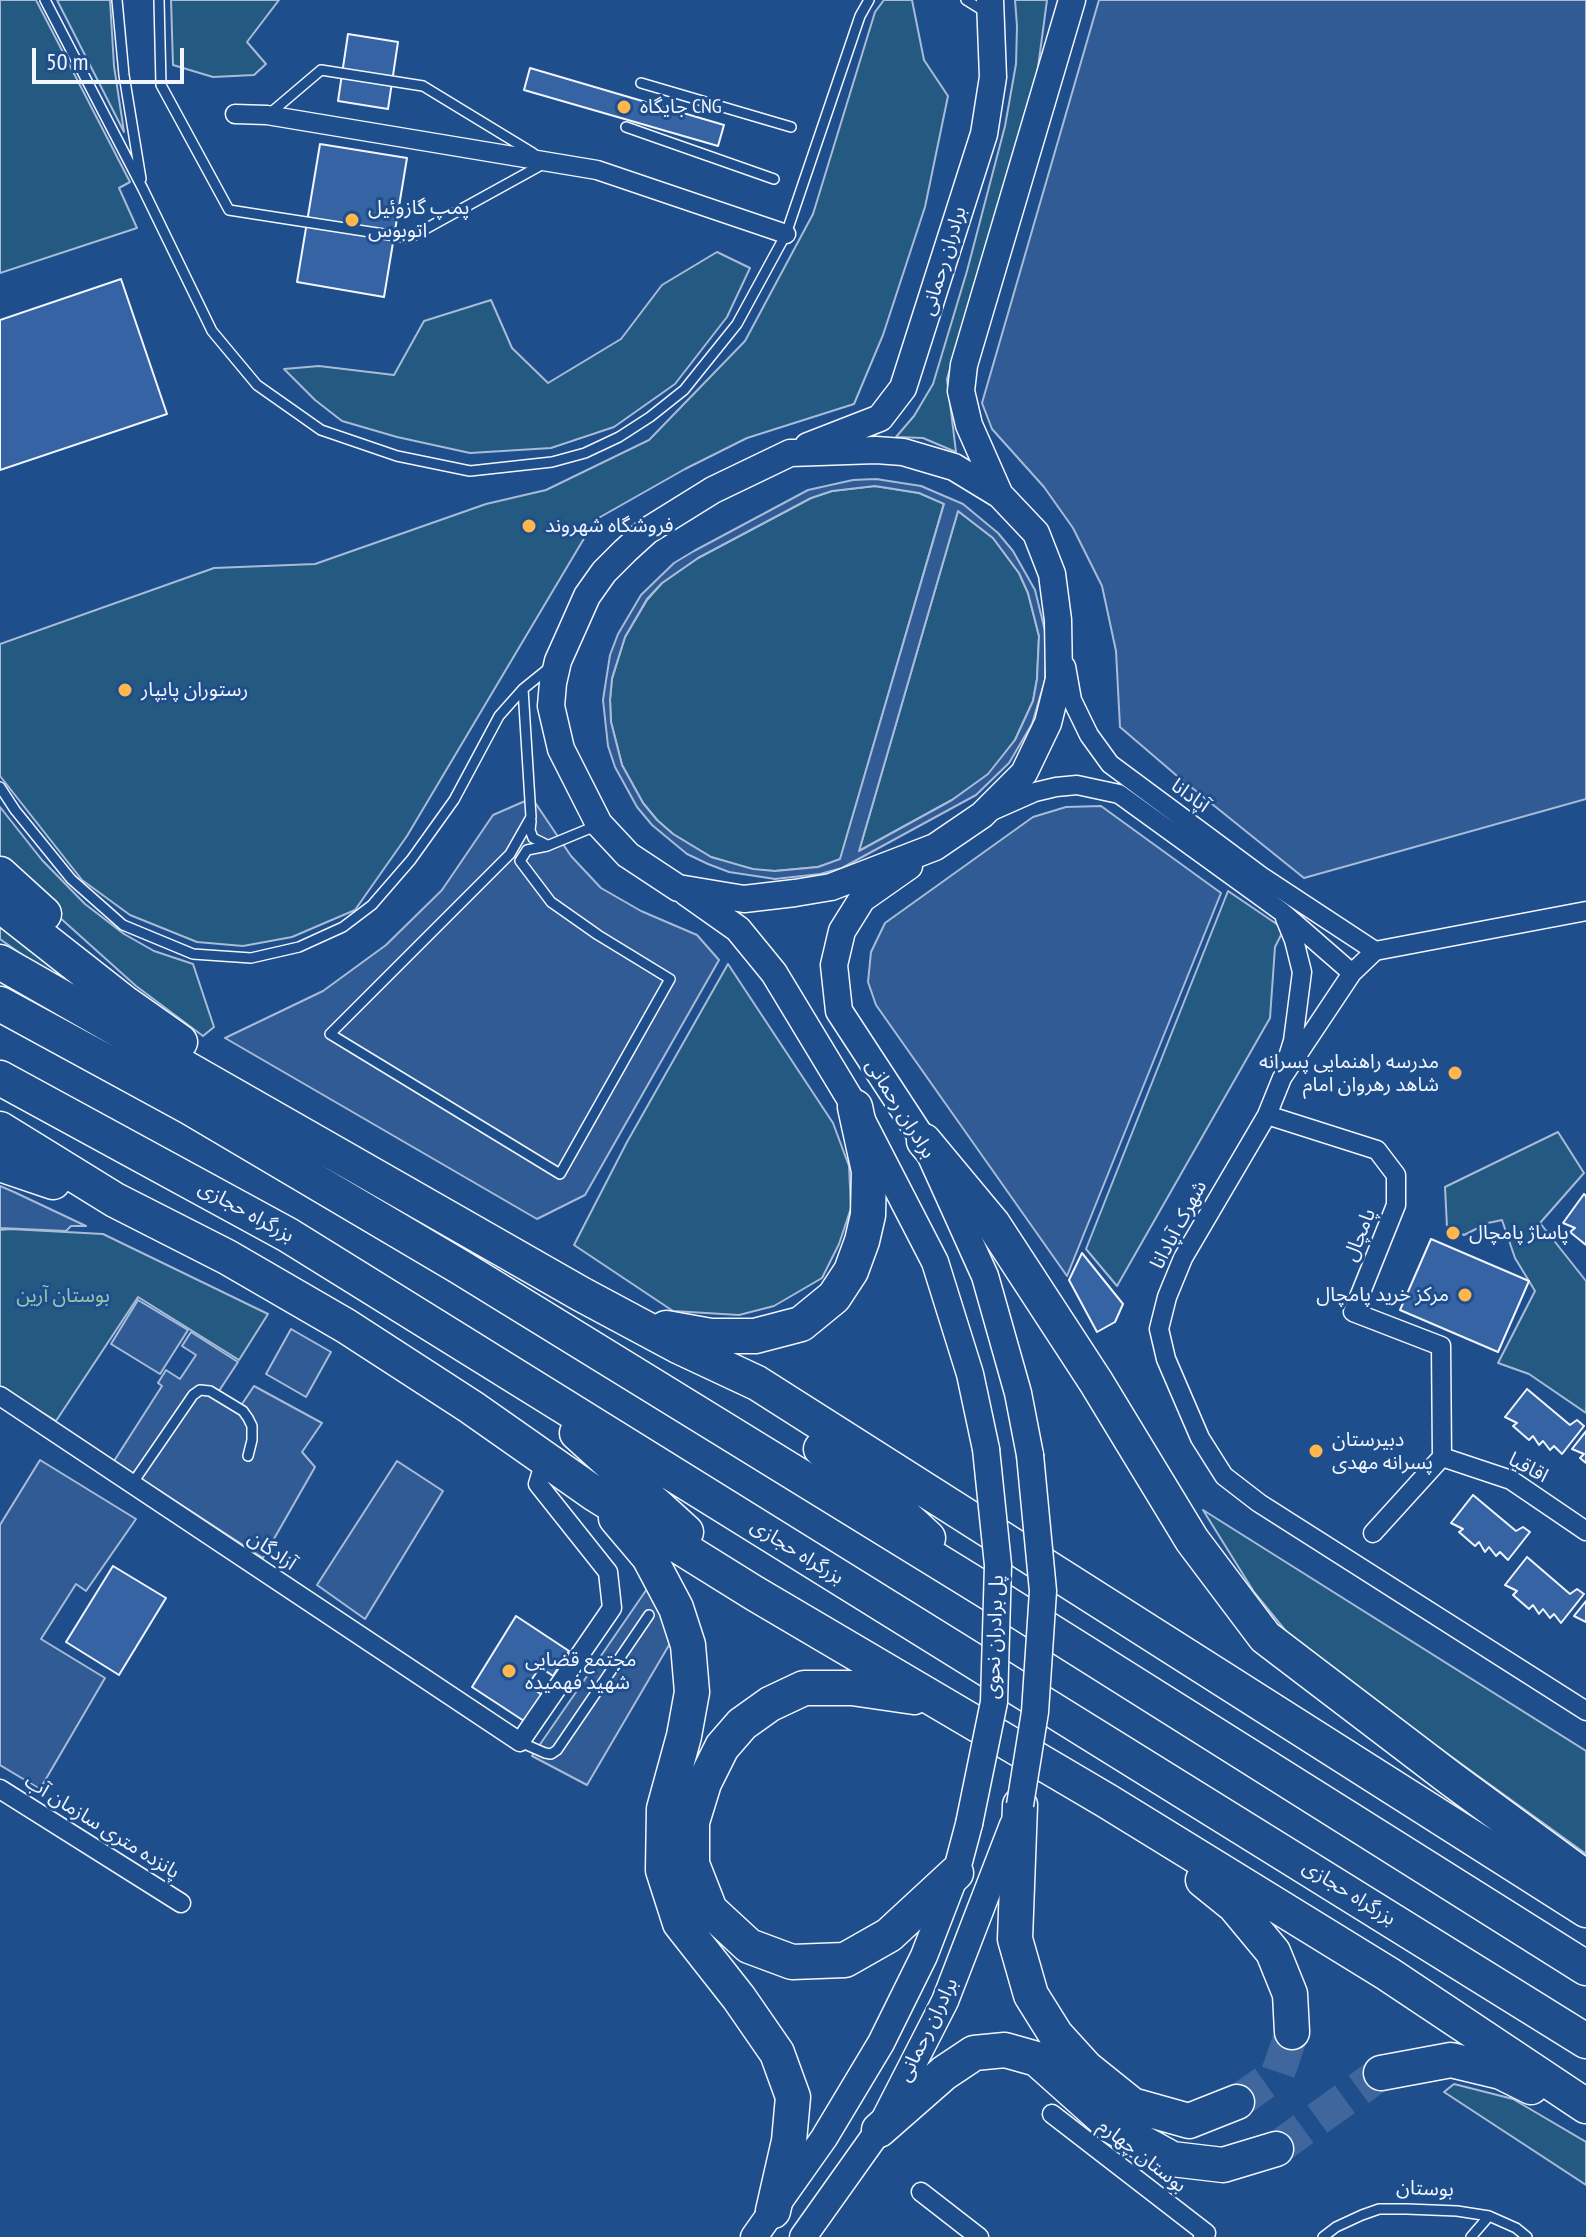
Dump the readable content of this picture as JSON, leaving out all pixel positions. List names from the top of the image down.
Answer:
{
  "streets": {
    "highway": ["بزرگراه حجازی"],
    "main road": ["برادران رحمانی", "پل برادران نحوی"],
    "street": [
      "آپادانا",
      "شهرک آپادانا",
      "پامچال",
      "اقاقیا",
      "آزادگان",
      "پانزده متری سازمان آب",
      "بوستان چهارم"
    ],
    "lane": ["بوستان"]
  },
  "crossings": [
    ["برادران رحمانی", "پل برادران نحوی"],
    ["آپادانا", "شهرک آپادانا"],
    ["شهرک آپادانا", "پامچال"],
    ["پامچال", "اقاقیا"]
  ],
  "parks": ["بوستان آرین"],
  "places": [
    "جایگاه CNG",
    "پمپ گازوئیل اتوبوس",
    "فروشگاه شهروند",
    "رستوران پایپار",
    "مدرسه راهنمایی پسرانه شاهد رهروان امام",
    "پاساژ پامچال",
    "مرکز خرید پامچال",
    "دبیرستان پسرانه مهدی",
    "مجتمع قضایی شهید فهمیده"
  ],
  "scale_bar": "50 m"
}
